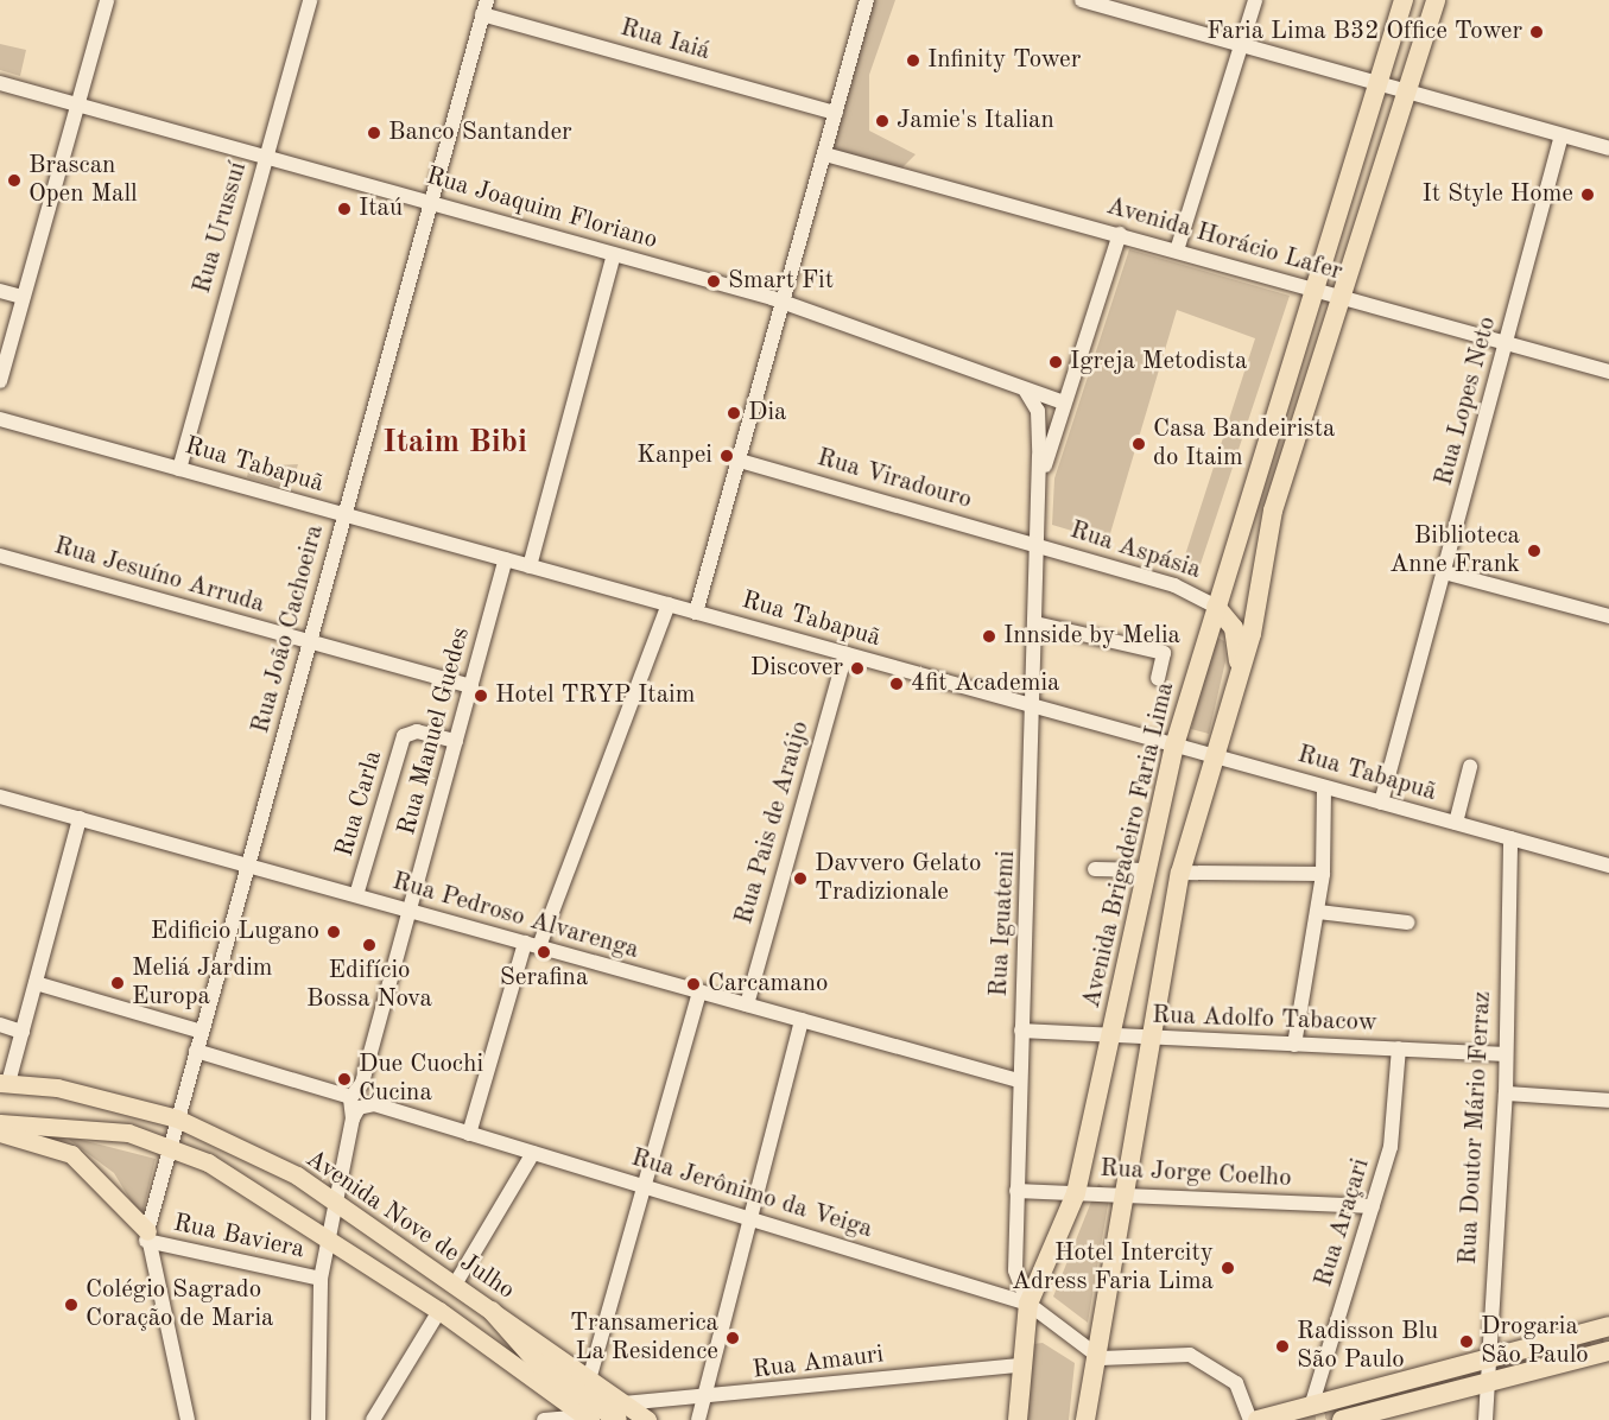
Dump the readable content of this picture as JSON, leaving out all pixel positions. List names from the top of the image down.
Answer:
{
  "streets": {
    "highway": ["Avenida Brigadeiro Faria Lima"],
    "main road": ["Avenida Nove de Julho"],
    "street": [
      "Rua Iaiá",
      "Rua Joaquim Floriano",
      "Rua Urussuí",
      "Avenida Horácio Lafer",
      "Rua Lopes Neto",
      "Rua Tabapuã",
      "Rua Viradouro",
      "Rua Aspásia",
      "Rua Jesuíno Arruda",
      "Rua João Cachoeira",
      "Rua Manuel Guedes",
      "Rua Carla",
      "Rua Pais de Araújo",
      "Rua Pedroso Alvarenga",
      "Rua Iguatemi",
      "Rua Adolfo Tabacow",
      "Rua Doutor Mário Ferraz",
      "Rua Jorge Coelho",
      "Rua Jerônimo da Veiga",
      "Rua Araçari",
      "Rua Baviera",
      "Rua Amauri"
    ]
  },
  "crossings": [
    ["Rua Iaiá", "Rua João Cachoeira"],
    ["Rua Joaquim Floriano", "Rua Urussuí"],
    ["Rua Joaquim Floriano", "Rua João Cachoeira"],
    ["Rua Urussuí", "Rua Tabapuã"],
    ["Avenida Horácio Lafer", "Rua Lopes Neto"],
    ["Avenida Horácio Lafer", "Avenida Brigadeiro Faria Lima"],
    ["Rua Lopes Neto", "Rua Tabapuã"],
    ["Rua Tabapuã", "Rua João Cachoeira"],
    ["Rua Tabapuã", "Rua Manuel Guedes"],
    ["Rua Tabapuã", "Rua Pais de Araújo"],
    ["Rua Tabapuã", "Avenida Brigadeiro Faria Lima"],
    ["Rua Tabapuã", "Rua Iguatemi"],
    ["Rua Tabapuã", "Rua Doutor Mário Ferraz"],
    ["Rua Viradouro", "Rua Aspásia"],
    ["Rua Viradouro", "Rua Iguatemi"],
    ["Rua Aspásia", "Avenida Brigadeiro Faria Lima"],
    ["Rua Aspásia", "Rua Iguatemi"],
    ["Rua Jesuíno Arruda", "Rua João Cachoeira"],
    ["Rua Jesuíno Arruda", "Rua Manuel Guedes"],
    ["Rua João Cachoeira", "Rua Pedroso Alvarenga"],
    ["Rua João Cachoeira", "Rua Jerônimo da Veiga"],
    ["Rua João Cachoeira", "Avenida Nove de Julho"],
    ["Rua João Cachoeira", "Rua Baviera"],
    ["Rua Manuel Guedes", "Rua Carla"],
    ["Rua Manuel Guedes", "Rua Pedroso Alvarenga"],
    ["Rua Manuel Guedes", "Rua Jerônimo da Veiga"],
    ["Rua Manuel Guedes", "Avenida Nove de Julho"],
    ["Rua Manuel Guedes", "Rua Baviera"],
    ["Rua Carla", "Rua Pedroso Alvarenga"],
    ["Rua Pais de Araújo", "Rua Pedroso Alvarenga"],
    ["Avenida Brigadeiro Faria Lima", "Rua Iguatemi"],
    ["Avenida Brigadeiro Faria Lima", "Rua Adolfo Tabacow"],
    ["Avenida Brigadeiro Faria Lima", "Rua Jorge Coelho"],
    ["Avenida Brigadeiro Faria Lima", "Rua Jerônimo da Veiga"],
    ["Avenida Brigadeiro Faria Lima", "Rua Amauri"],
    ["Rua Pedroso Alvarenga", "Rua Iguatemi"],
    ["Rua Iguatemi", "Rua Adolfo Tabacow"],
    ["Rua Iguatemi", "Rua Jorge Coelho"],
    ["Rua Iguatemi", "Rua Jerônimo da Veiga"],
    ["Rua Adolfo Tabacow", "Rua Doutor Mário Ferraz"],
    ["Rua Adolfo Tabacow", "Rua Araçari"],
    ["Rua Jorge Coelho", "Rua Araçari"],
    ["Avenida Nove de Julho", "Rua Amauri"]
  ],
  "districts": ["Itaim Bibi"],
  "places": [
    "Faria Lima B32 Office Tower",
    "Infinity Tower",
    "Jamie's Italian",
    "Banco Santander",
    "Brascan Open Mall",
    "It Style Home",
    "Itaú",
    "Smart Fit",
    "Igreja Metodista",
    "Dia",
    "Casa Bandeirista do Itaim",
    "Kanpei",
    "Biblioteca Anne Frank",
    "Innside by Melia",
    "Discover",
    "4fit Academia",
    "Hotel TRYP Itaim",
    "Davvero Gelato Tradizionale",
    "Edificio Lugano",
    "Edifício Bossa Nova",
    "Serafina",
    "Meliá Jardim Europa",
    "Carcamano",
    "Due Cuochi Cucina",
    "Hotel Intercity Adress Faria Lima",
    "Colégio Sagrado Coração de Maria",
    "Transamerica La Residence",
    "Drogaria São Paulo",
    "Radisson Blu São Paulo"
  ]
}
